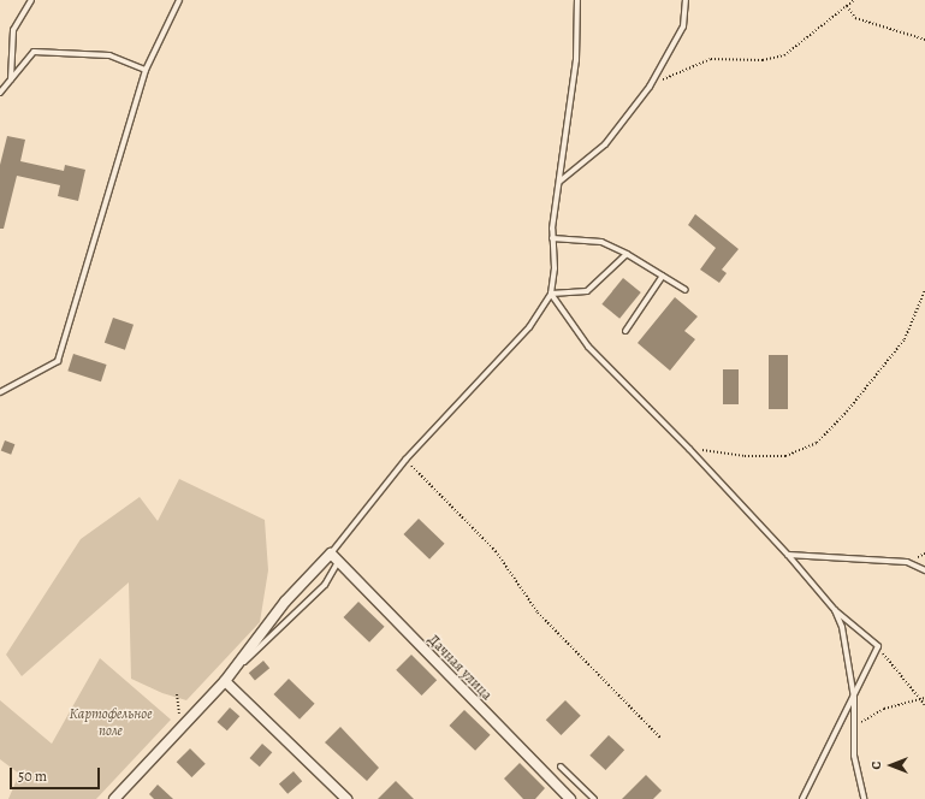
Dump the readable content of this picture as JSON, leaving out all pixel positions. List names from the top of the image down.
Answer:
{
  "streets": {
    "street": ["Дачная улица"]
  },
  "parks": ["Картофельное поле"],
  "scale_bar": "50 m",
  "north": "left"
}
